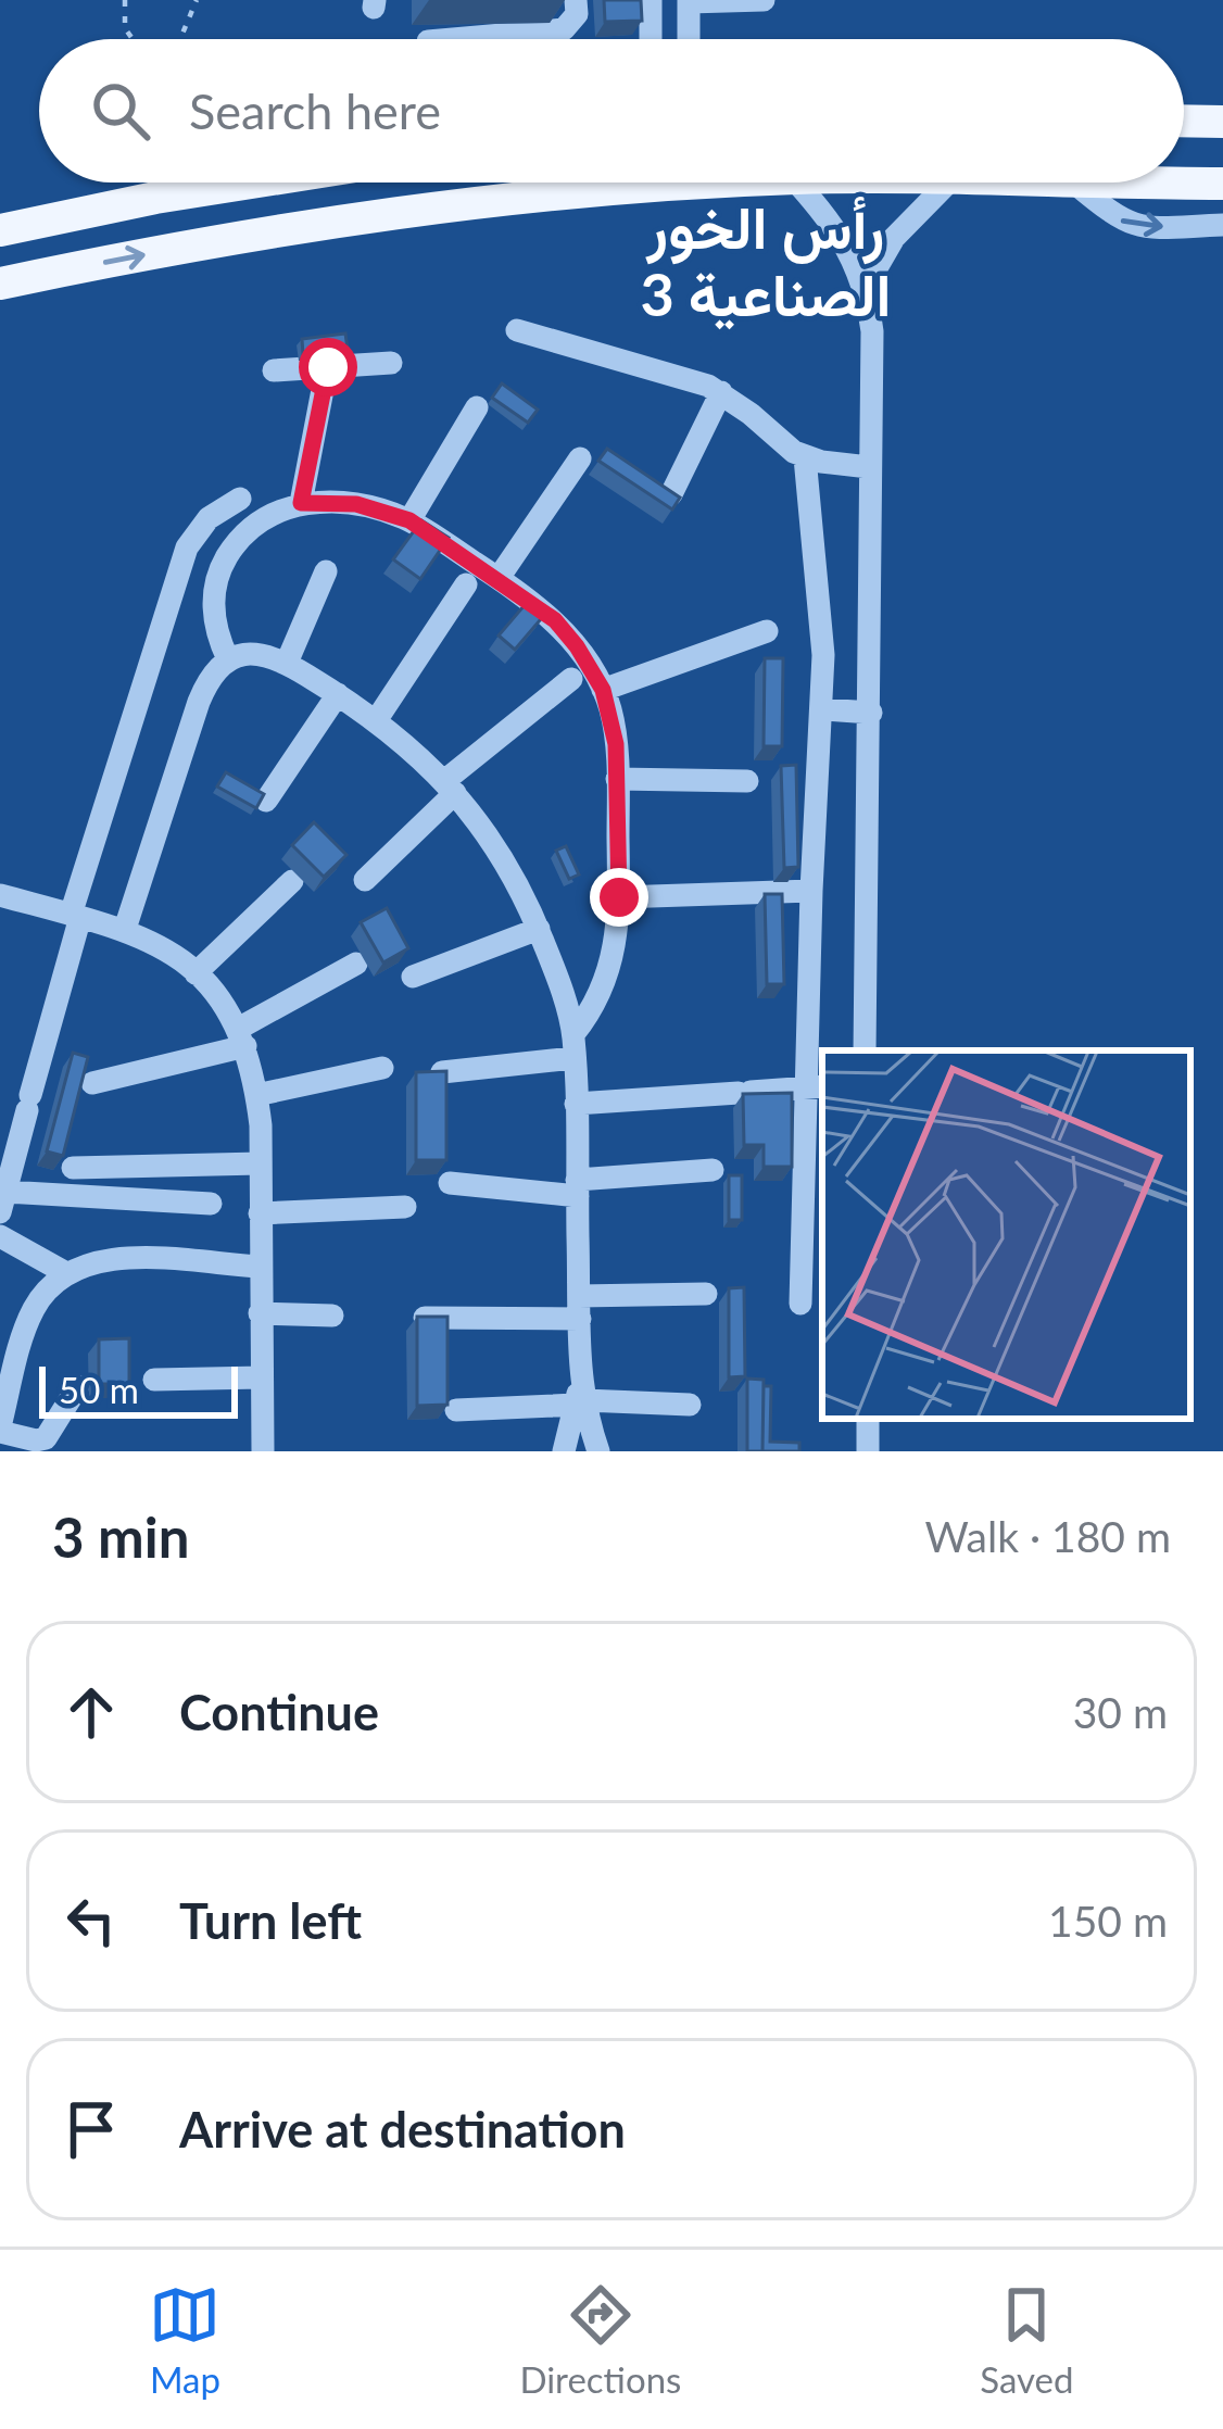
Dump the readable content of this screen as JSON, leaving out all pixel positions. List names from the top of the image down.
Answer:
{
  "districts": ["رأس الخور الصناعية 3"],
  "scale_bar": "50 m",
  "page": {
    "search": "Search here",
    "scale": "50 m",
    "heading": ["3 min", "Walk · 180 m"],
    "list": [
      ["Continue", "30 m"],
      ["Turn left", "150 m"],
      "Arrive at destination"
    ],
    "nav": ["Map", "Directions", "Saved"]
  }
}
